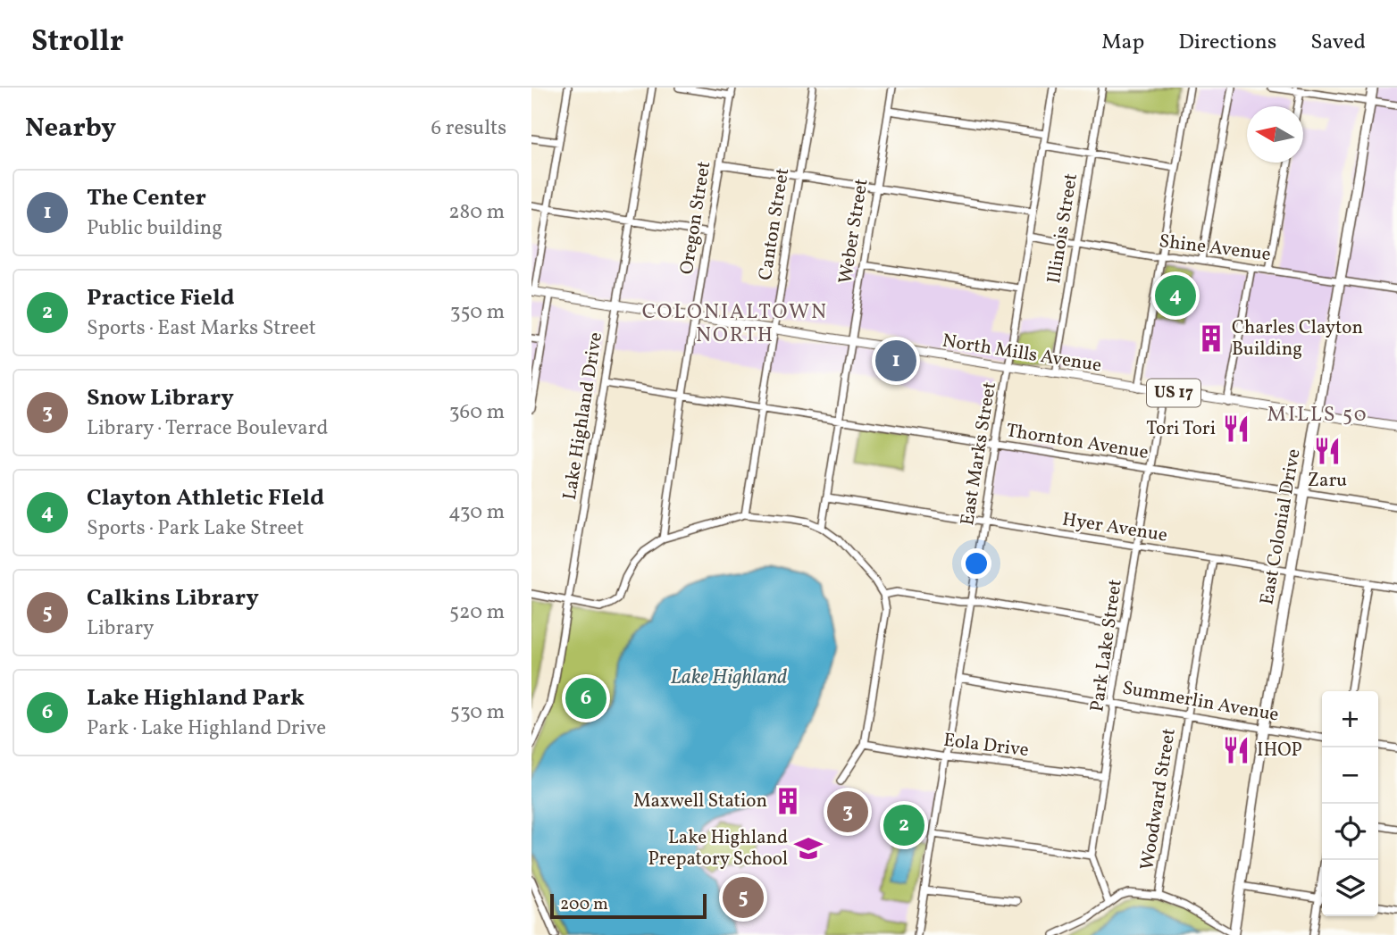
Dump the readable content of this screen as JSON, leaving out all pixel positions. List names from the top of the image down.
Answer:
{
  "streets": {
    "highway": ["East Colonial Drive"],
    "main road": ["North Mills Avenue", "US 17"],
    "street": [
      "Oregon Street",
      "Canton Street",
      "Illinois Street",
      "Weber Street",
      "Shine Avenue",
      "Lake Highland Drive",
      "Thornton Avenue",
      "East Marks Street",
      "Hyer Avenue",
      "Park Lake Street",
      "Summerlin Avenue",
      "Eola Drive",
      "Woodward Street"
    ]
  },
  "crossings": [
    ["Oregon Street", "North Mills Avenue"],
    ["Oregon Street", "Thornton Avenue"],
    ["Canton Street", "North Mills Avenue"],
    ["Canton Street", "Thornton Avenue"],
    ["Illinois Street", "Shine Avenue"],
    ["Illinois Street", "North Mills Avenue"],
    ["Weber Street", "North Mills Avenue"],
    ["Weber Street", "Thornton Avenue"],
    ["Weber Street", "Hyer Avenue"],
    ["Shine Avenue", "East Marks Street"],
    ["Shine Avenue", "East Colonial Drive"],
    ["North Mills Avenue", "Lake Highland Drive"],
    ["North Mills Avenue", "East Marks Street"],
    ["North Mills Avenue", "East Colonial Drive"],
    ["North Mills Avenue", "Park Lake Street"],
    ["Lake Highland Drive", "Thornton Avenue"],
    ["Thornton Avenue", "East Marks Street"],
    ["Thornton Avenue", "East Colonial Drive"],
    ["Thornton Avenue", "Park Lake Street"],
    ["East Marks Street", "Hyer Avenue"],
    ["East Marks Street", "Summerlin Avenue"],
    ["East Marks Street", "Eola Drive"],
    ["East Colonial Drive", "Hyer Avenue"],
    ["East Colonial Drive", "Summerlin Avenue"],
    ["Hyer Avenue", "Park Lake Street"],
    ["Hyer Avenue", "Woodward Street"],
    ["Park Lake Street", "Summerlin Avenue"],
    ["Park Lake Street", "Eola Drive"],
    ["Summerlin Avenue", "Woodward Street"]
  ],
  "districts": ["COLONIALTOWN NORTH", "MILLS 50"],
  "water": ["Lake Highland"],
  "places": {
    "building": ["Charles Clayton Building", "Maxwell Station"],
    "restaurant": ["Tori Tori", "Zaru", "IHOP"],
    "school or university": ["Lake Highland Prepatory School"]
  },
  "scale_bar": "200 m",
  "north": "left",
  "page": {
    "header": "Strollr",
    "nav": ["Map", "Directions", "Saved"],
    "heading": ["Nearby", "6 results"],
    "list": [
      {
        "mark": "1",
        "name": "The Center",
        "note": "Public building",
        "value": "280 m"
      },
      {
        "mark": "2",
        "name": "Practice Field",
        "note": "Sports · East Marks Street",
        "value": "350 m"
      },
      {
        "mark": "3",
        "name": "Snow Library",
        "note": "Library · Terrace Boulevard",
        "value": "360 m"
      },
      {
        "mark": "4",
        "name": "Clayton Athletic FIeld",
        "note": "Sports · Park Lake Street",
        "value": "430 m"
      },
      {
        "mark": "5",
        "name": "Calkins Library",
        "note": "Library",
        "value": "520 m"
      },
      {
        "mark": "6",
        "name": "Lake Highland Park",
        "note": "Park · Lake Highland Drive",
        "value": "530 m"
      }
    ],
    "pins": [
      "4",
      "1",
      "6",
      "3",
      "2",
      "5"
    ],
    "map_buttons": ["+", "−"],
    "scale": "200 m"
  }
}
